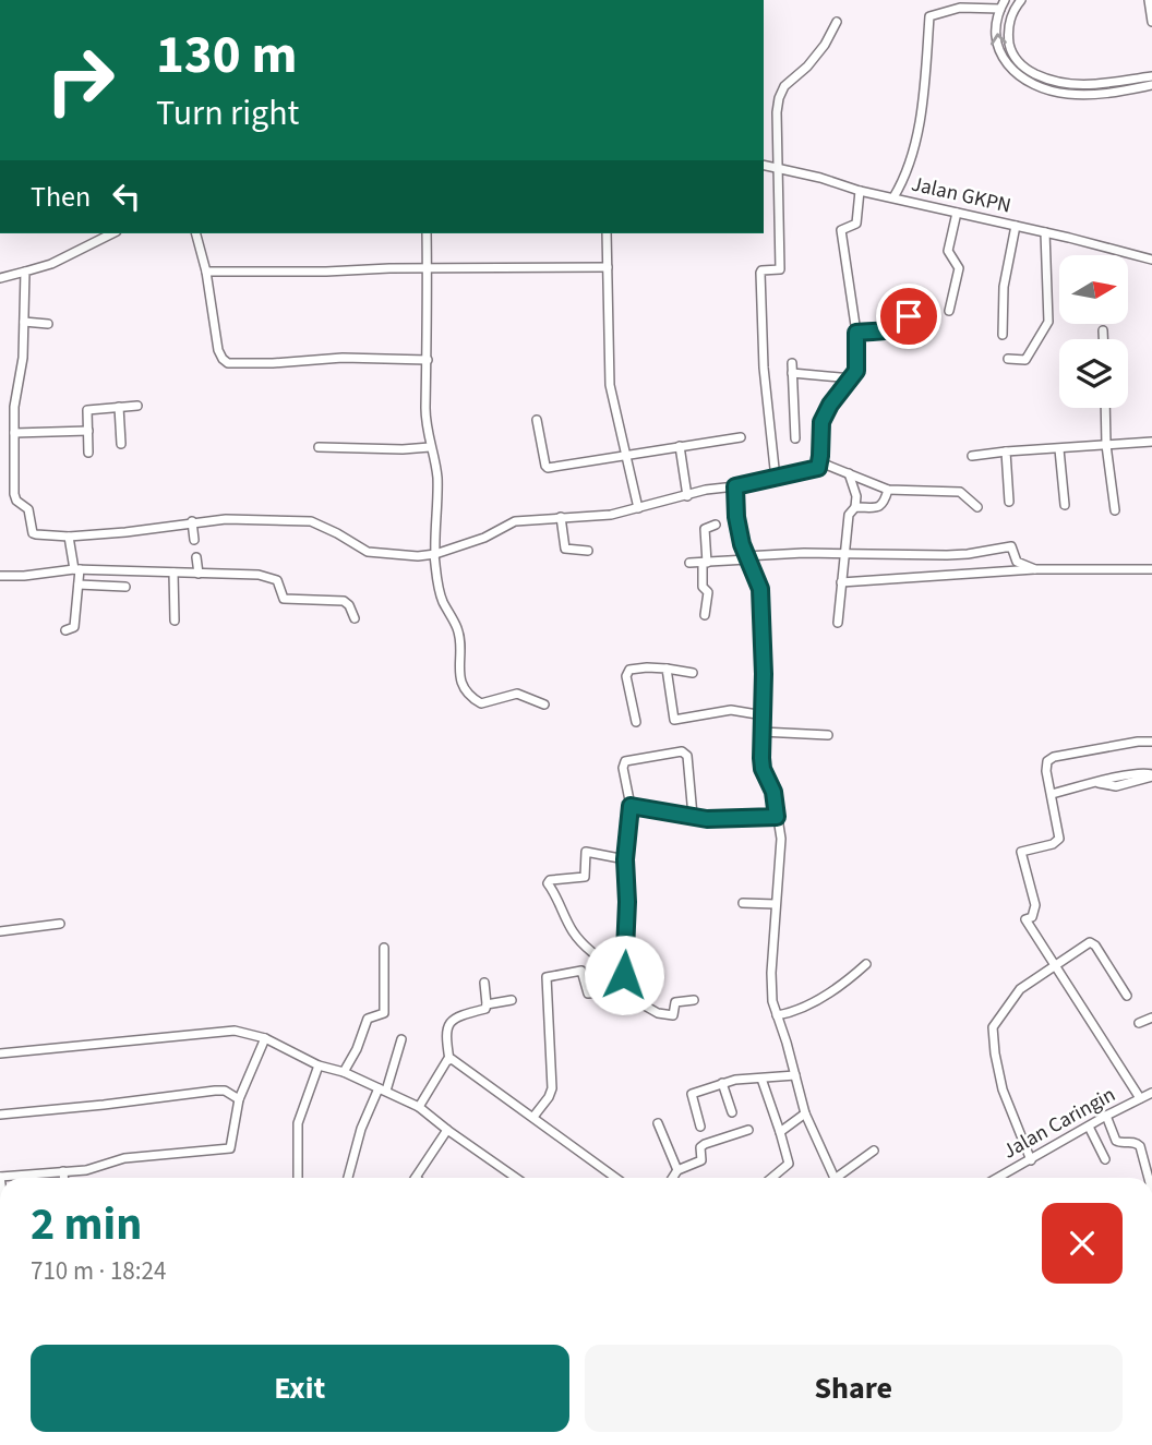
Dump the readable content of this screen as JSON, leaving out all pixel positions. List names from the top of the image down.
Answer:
{
  "streets": {
    "street": ["Jalan GKPN", "Jalan Caringin"]
  },
  "north": "right",
  "page": {
    "turn": ["130 m", "Turn right"],
    "then": "Then",
    "heading": ["2 min", "710 m · 18:24"],
    "buttons": ["Exit", "Share"]
  }
}
